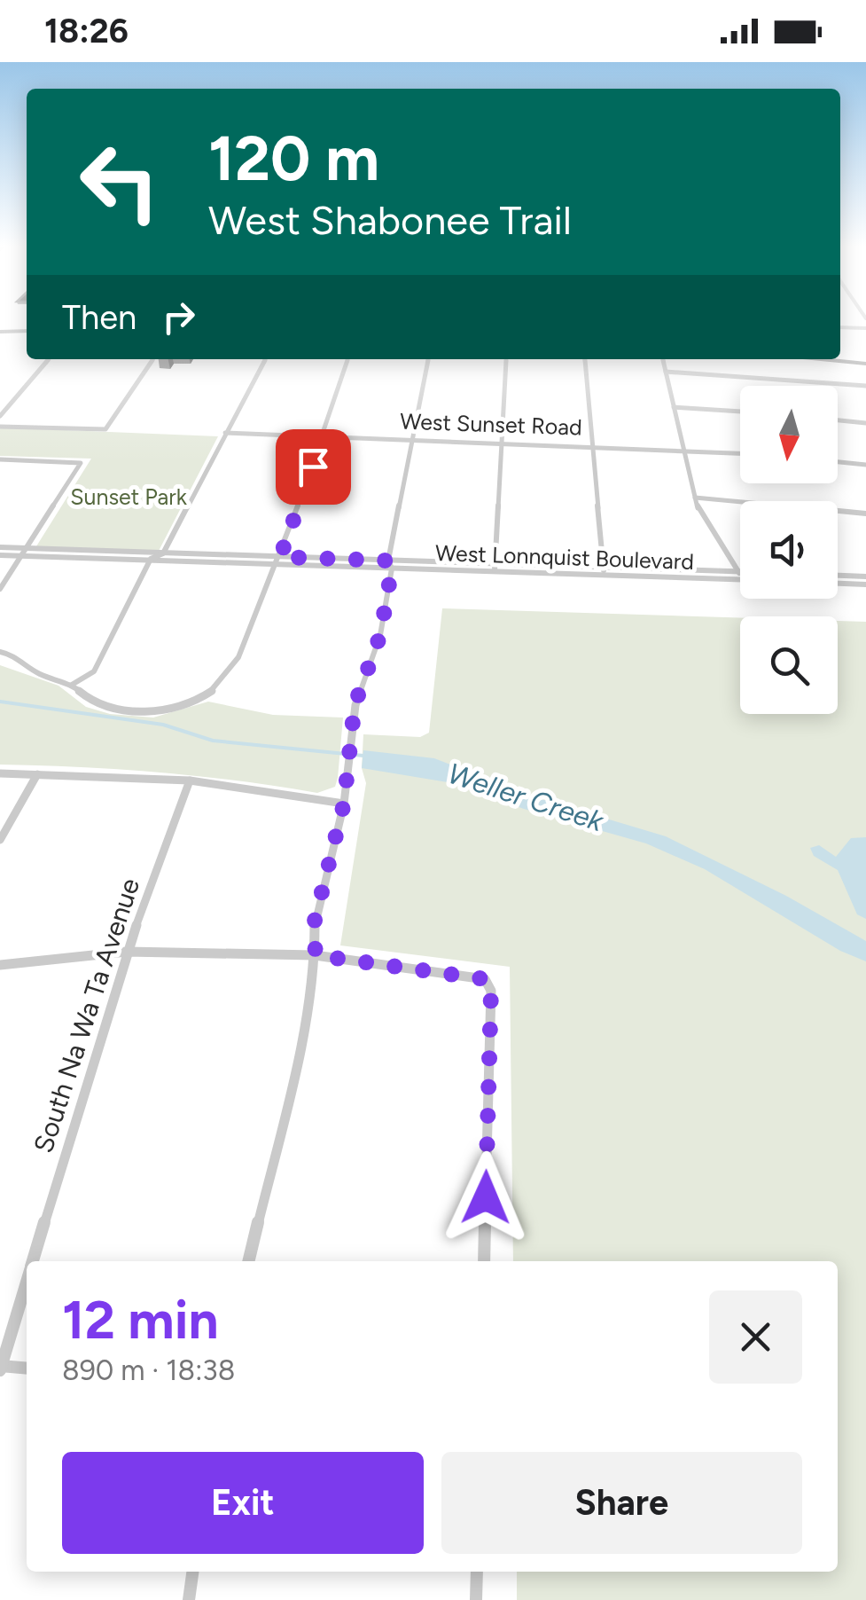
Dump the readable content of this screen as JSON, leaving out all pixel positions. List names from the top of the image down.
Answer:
{
  "streets": {
    "street": ["West Sunset Road", "West Lonnquist Boulevard", "South Na Wa Ta Avenue"]
  },
  "water": ["Weller Creek"],
  "parks": ["Sunset Park"],
  "north": "bottom",
  "page": {
    "status": "18:26",
    "turn": ["120 m", "West Shabonee Trail"],
    "then": "Then",
    "heading": ["12 min", "890 m · 18:38"],
    "buttons": ["Exit", "Share"]
  }
}
